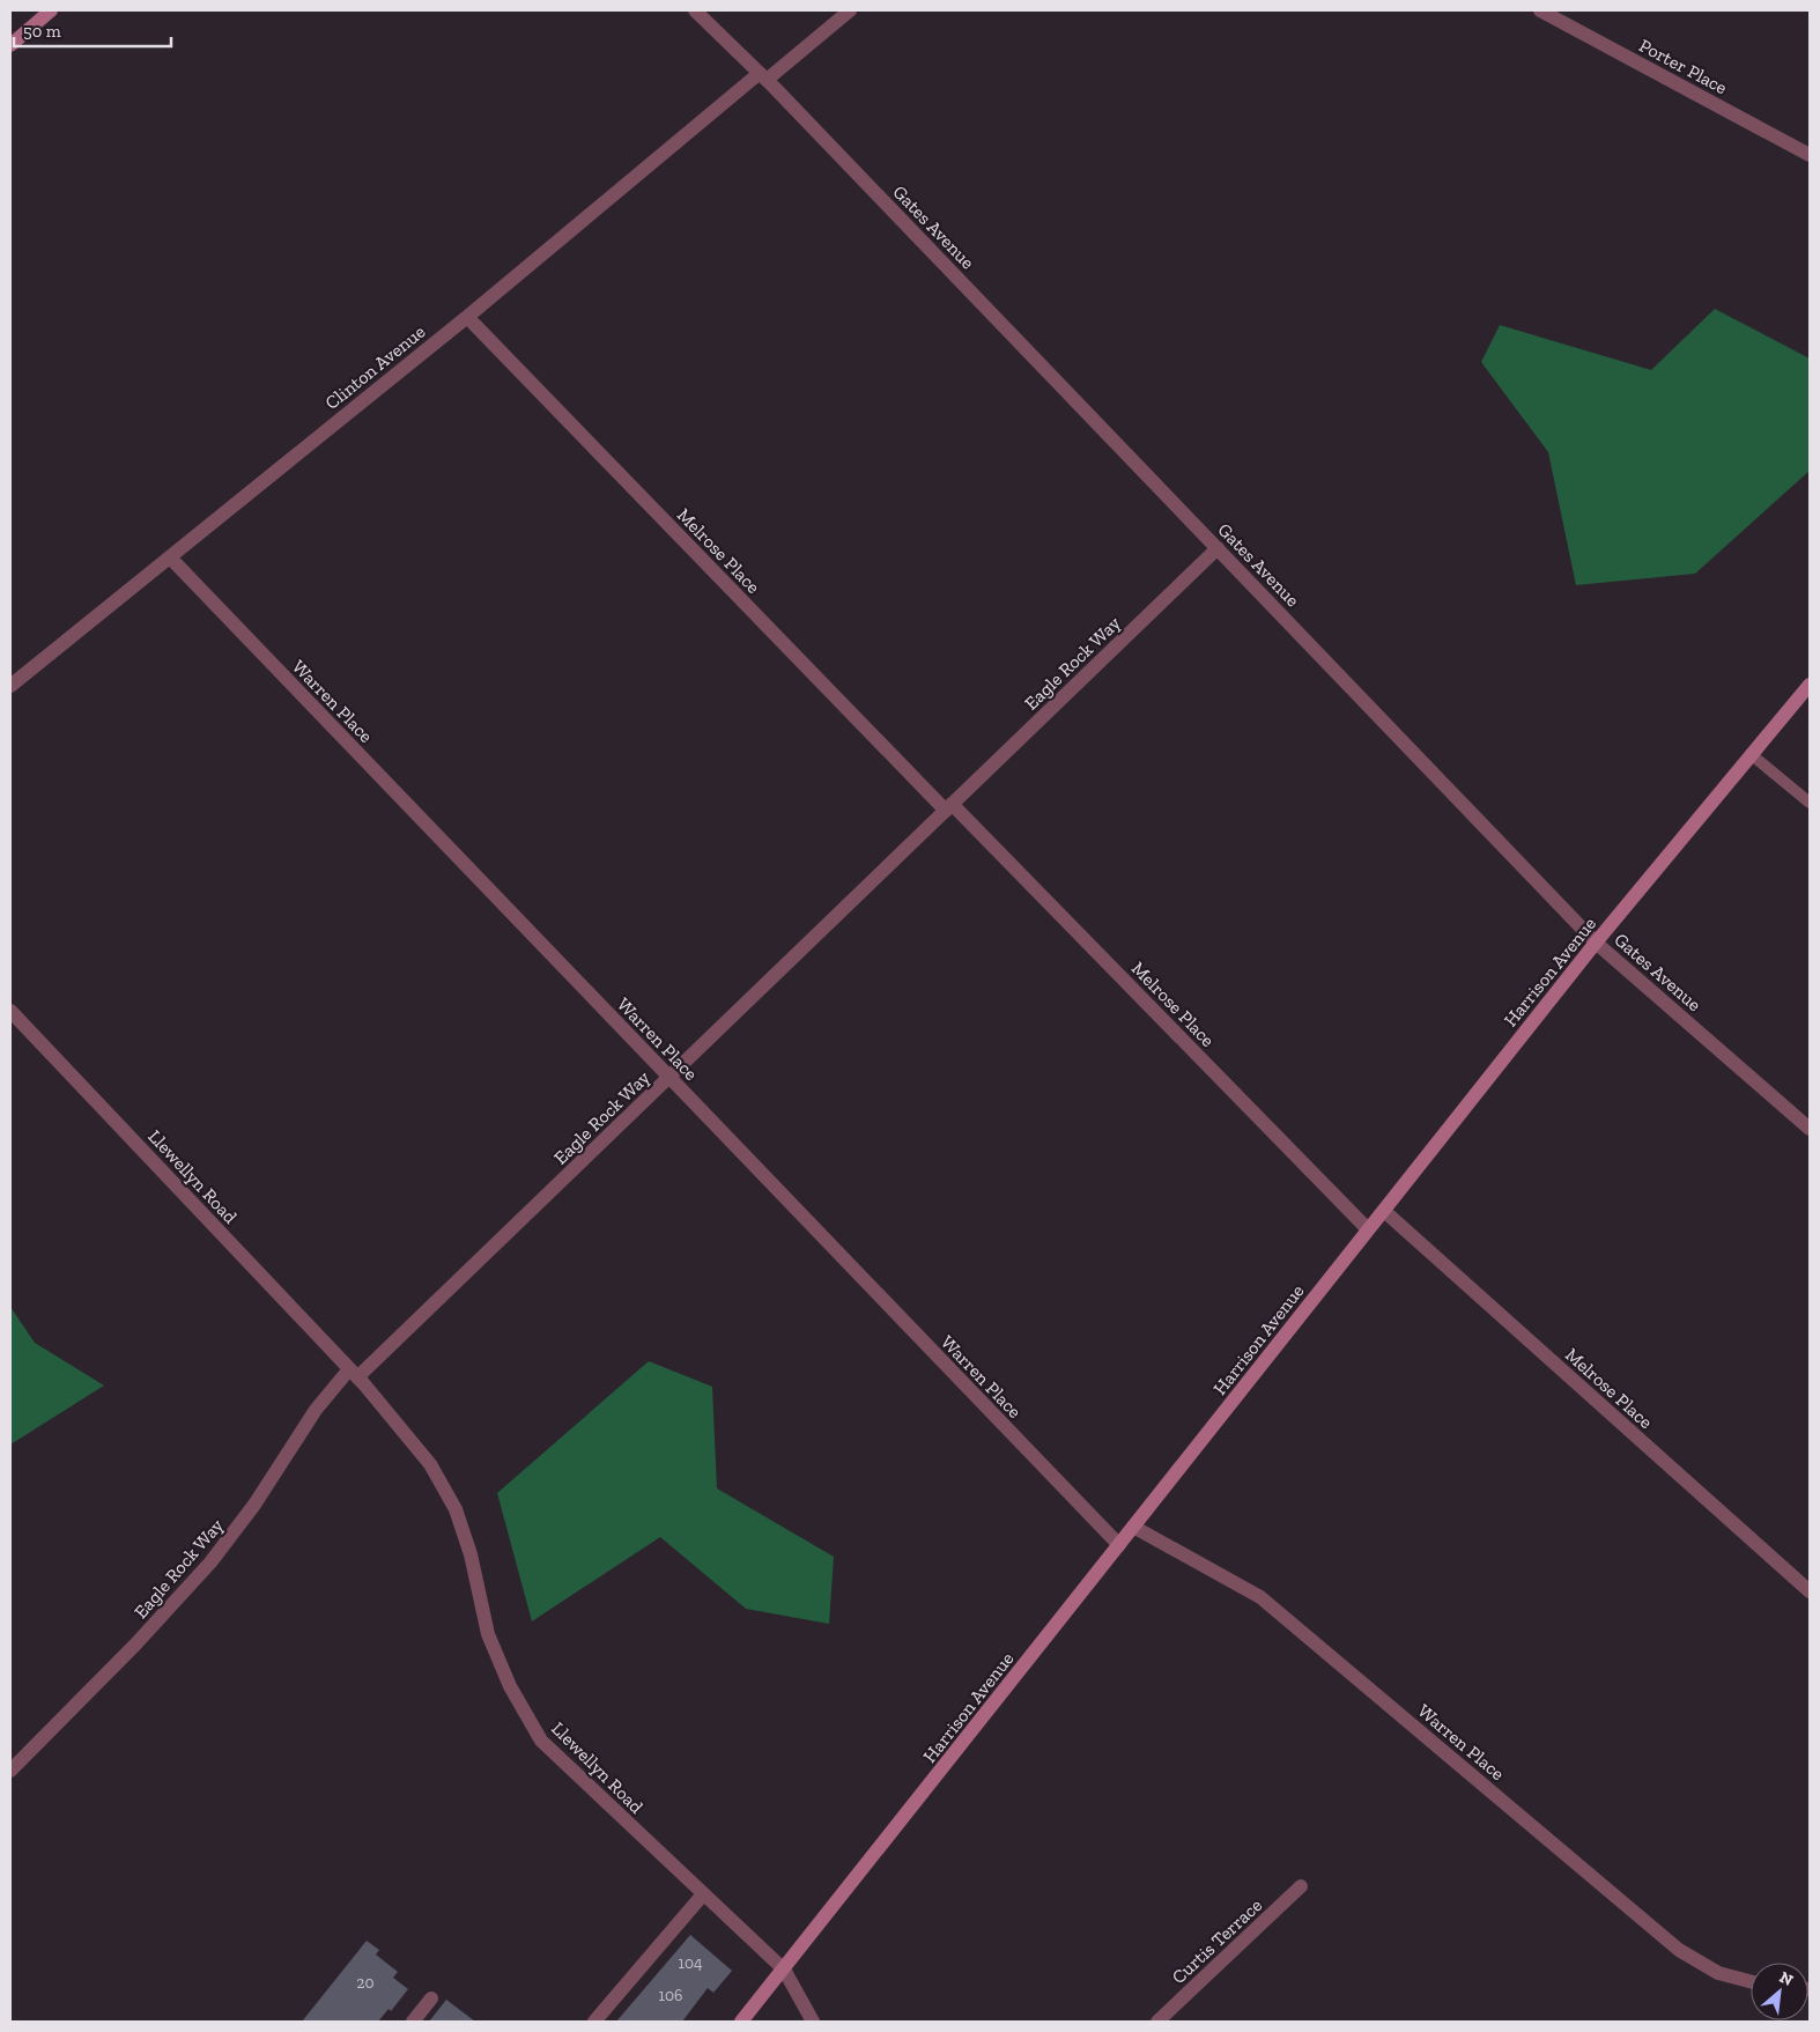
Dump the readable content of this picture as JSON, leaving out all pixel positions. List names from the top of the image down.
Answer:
{
  "streets": {
    "street": [
      "Porter Place",
      "Gates Avenue",
      "Clinton Avenue",
      "Melrose Place",
      "Eagle Rock Way",
      "Warren Place",
      "Harrison Avenue",
      "Llewellyn Road",
      "Curtis Terrace"
    ]
  },
  "crossings": [
    ["Gates Avenue", "Clinton Avenue"],
    ["Gates Avenue", "Eagle Rock Way"],
    ["Gates Avenue", "Harrison Avenue"],
    ["Clinton Avenue", "Melrose Place"],
    ["Clinton Avenue", "Warren Place"],
    ["Melrose Place", "Eagle Rock Way"],
    ["Melrose Place", "Harrison Avenue"],
    ["Eagle Rock Way", "Warren Place"],
    ["Eagle Rock Way", "Llewellyn Road"],
    ["Warren Place", "Harrison Avenue"],
    ["Harrison Avenue", "Llewellyn Road"]
  ],
  "house_numbers": ["104", "20", "106"],
  "scale_bar": "50 m",
  "north": "top right"
}
